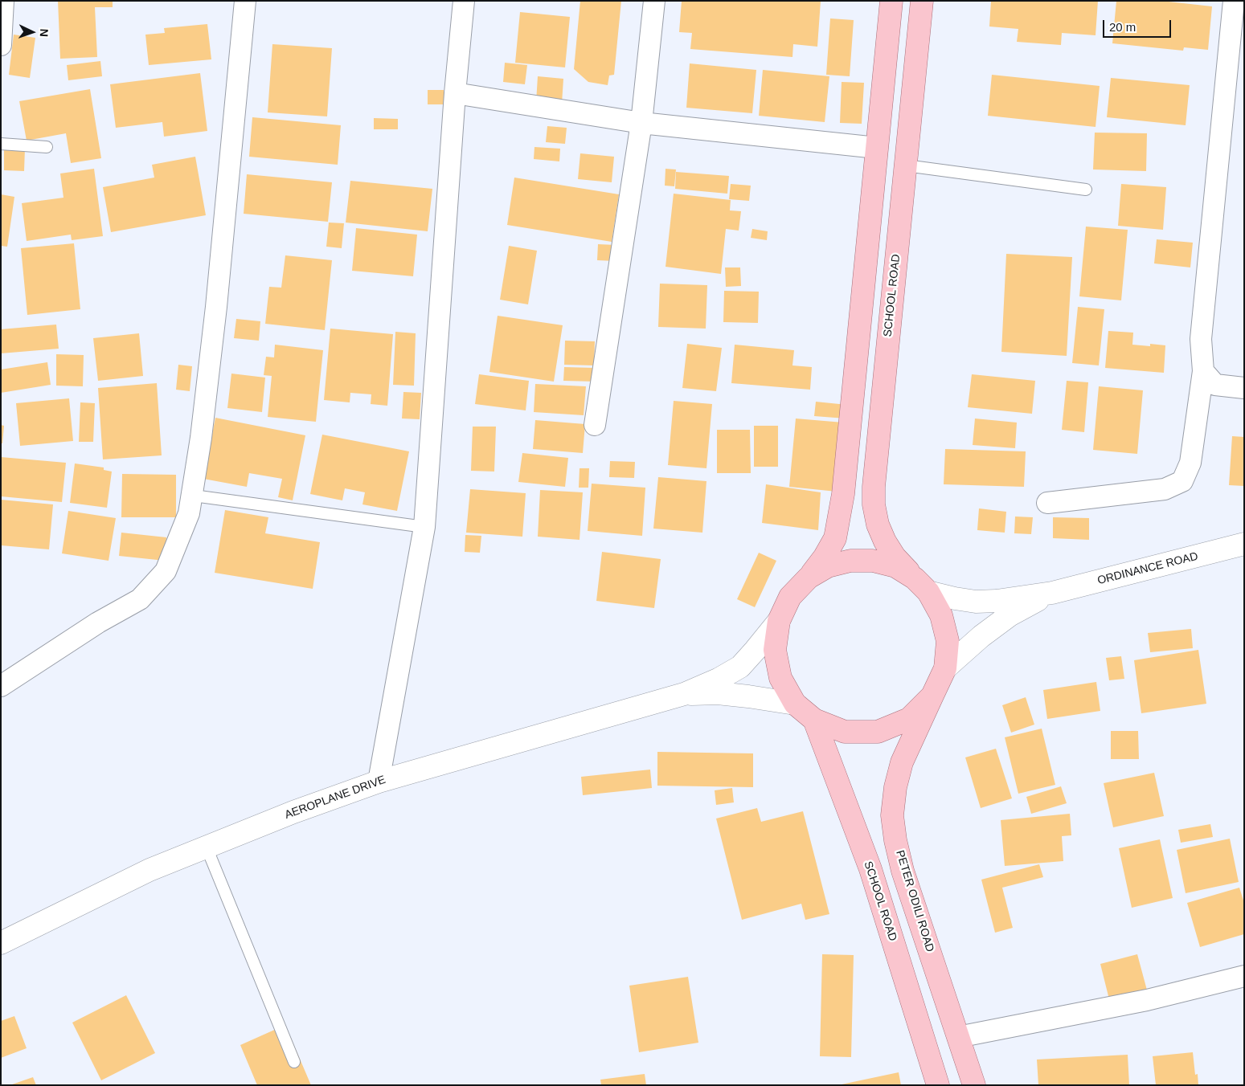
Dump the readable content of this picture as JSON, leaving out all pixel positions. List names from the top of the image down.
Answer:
{
  "streets": {
    "main road": ["SCHOOL ROAD", "PETER ODILI ROAD"],
    "street": ["ORDINANCE ROAD", "AEROPLANE DRIVE"]
  },
  "crossings": [
    ["SCHOOL ROAD", "PETER ODILI ROAD"]
  ],
  "scale_bar": "20 m",
  "north": "right"
}
